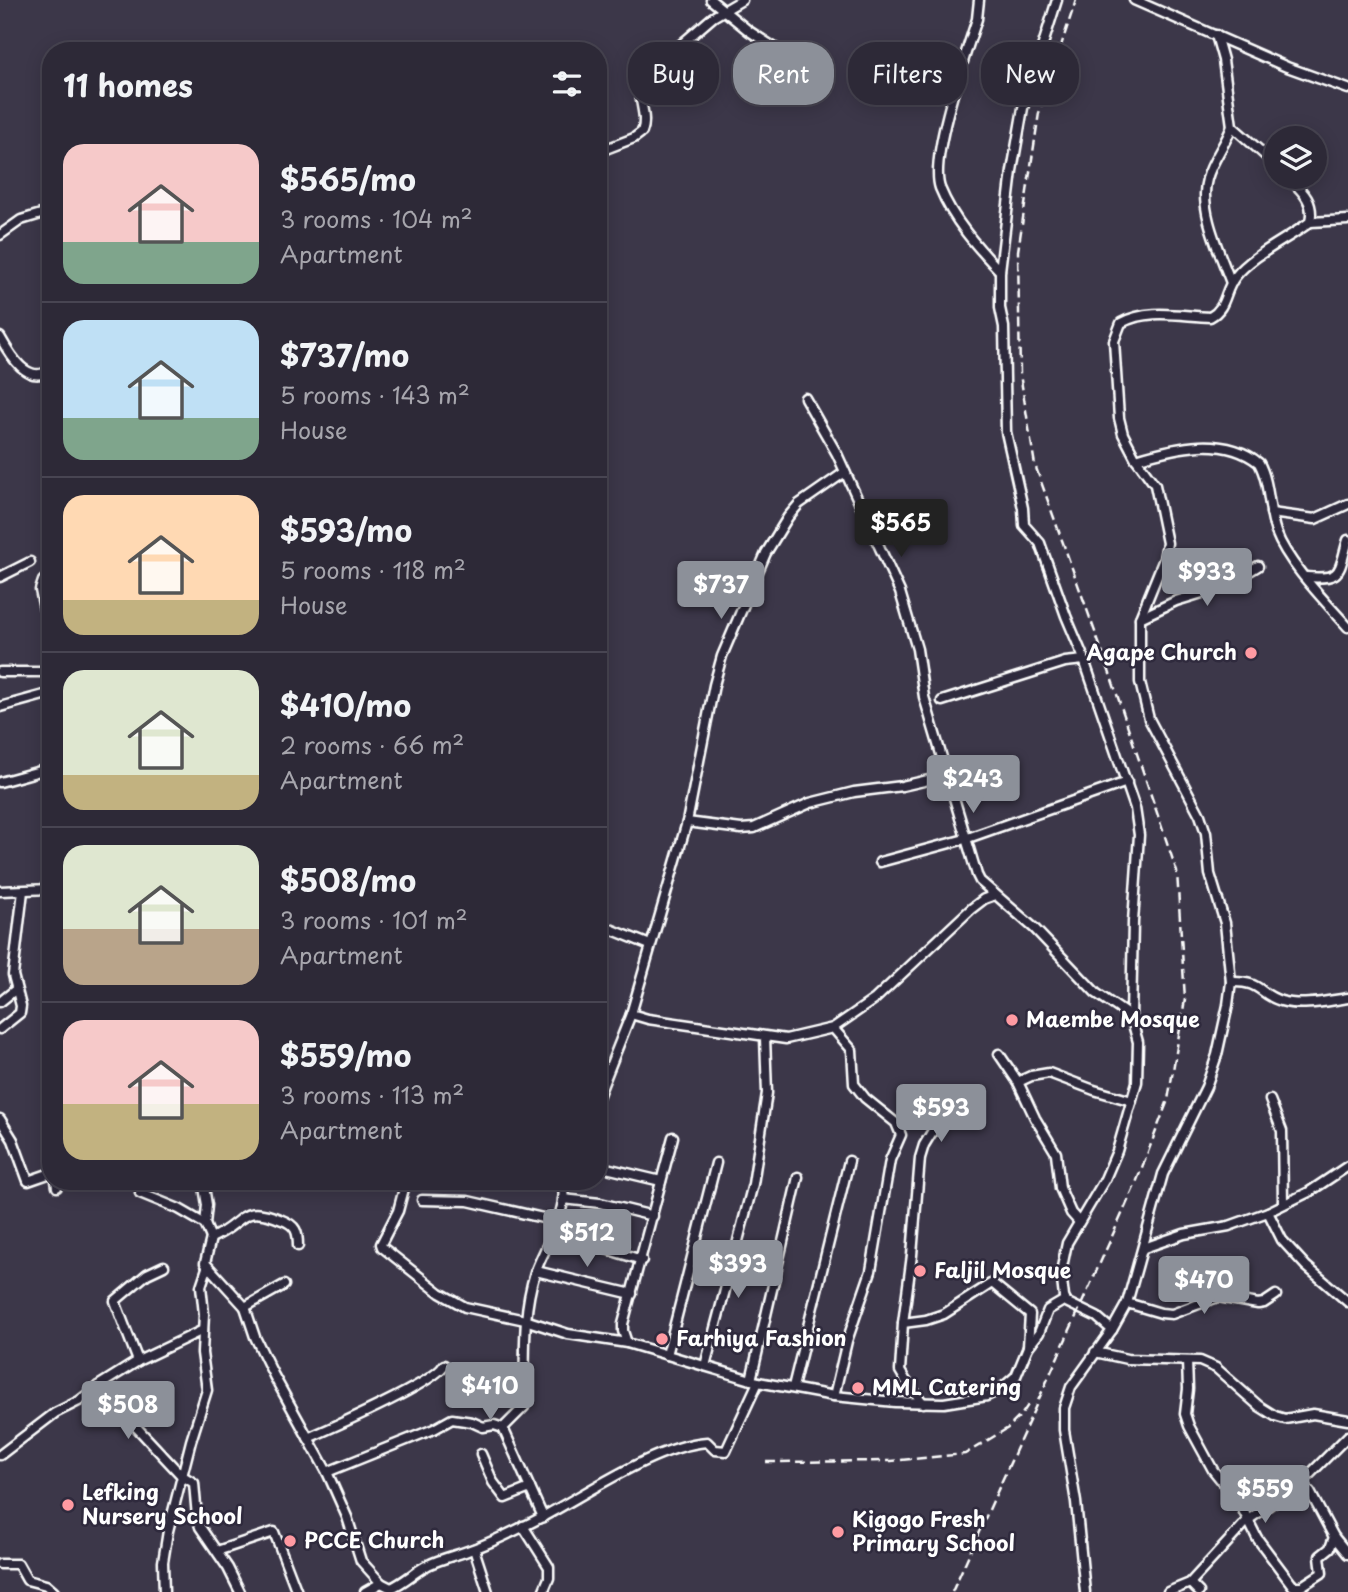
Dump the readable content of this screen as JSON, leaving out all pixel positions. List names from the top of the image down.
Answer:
{
  "places": [
    "Agape Church",
    "Maembe Mosque",
    "Faljil Mosque",
    "Farhiya Fashion",
    "MML Catering",
    "Lefking Nursery School",
    "Kigogo Fresh Primary School",
    "PCCE Church"
  ],
  "page": {
    "chip": [
      "Buy",
      "Rent",
      "Filters",
      "New"
    ],
    "heading": "11 homes",
    "list": [
      {
        "name": "$565/mo",
        "note": "3 rooms · 104 m² · Apartment"
      },
      {
        "name": "$737/mo",
        "note": "5 rooms · 143 m² · House"
      },
      {
        "name": "$593/mo",
        "note": "5 rooms · 118 m² · House"
      },
      {
        "name": "$410/mo",
        "note": "2 rooms · 66 m² · Apartment"
      },
      {
        "name": "$508/mo",
        "note": "3 rooms · 101 m² · Apartment"
      },
      {
        "name": "$559/mo",
        "note": "3 rooms · 113 m² · Apartment"
      }
    ],
    "price": [
      "$565",
      "$933",
      "$737",
      "$243",
      "$593",
      "$512",
      "$393",
      "$470",
      "$410",
      "$508",
      "$559"
    ]
  }
}
